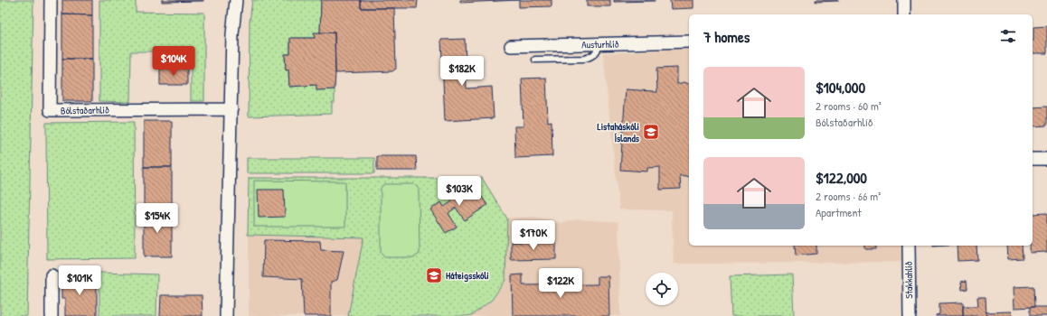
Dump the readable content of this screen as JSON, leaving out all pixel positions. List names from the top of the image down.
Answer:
{
  "streets": {
    "street": ["Austurhlíð", "Bólstaðarhlíð", "Stakkahlíð"]
  },
  "places": {
    "school or university": ["Listaháskóli Íslands", "Háteigsskóli"]
  },
  "page": {
    "heading": "7 homes",
    "price": [
      "$104K",
      "$182K",
      "$103K",
      "$154K",
      "$170K",
      "$101K",
      "$122K"
    ],
    "list": [
      {
        "name": "$104,000",
        "note": "2 rooms · 60 m² · Bólstaðarhlíð"
      },
      {
        "name": "$122,000",
        "note": "2 rooms · 66 m² · Apartment"
      }
    ]
  }
}
